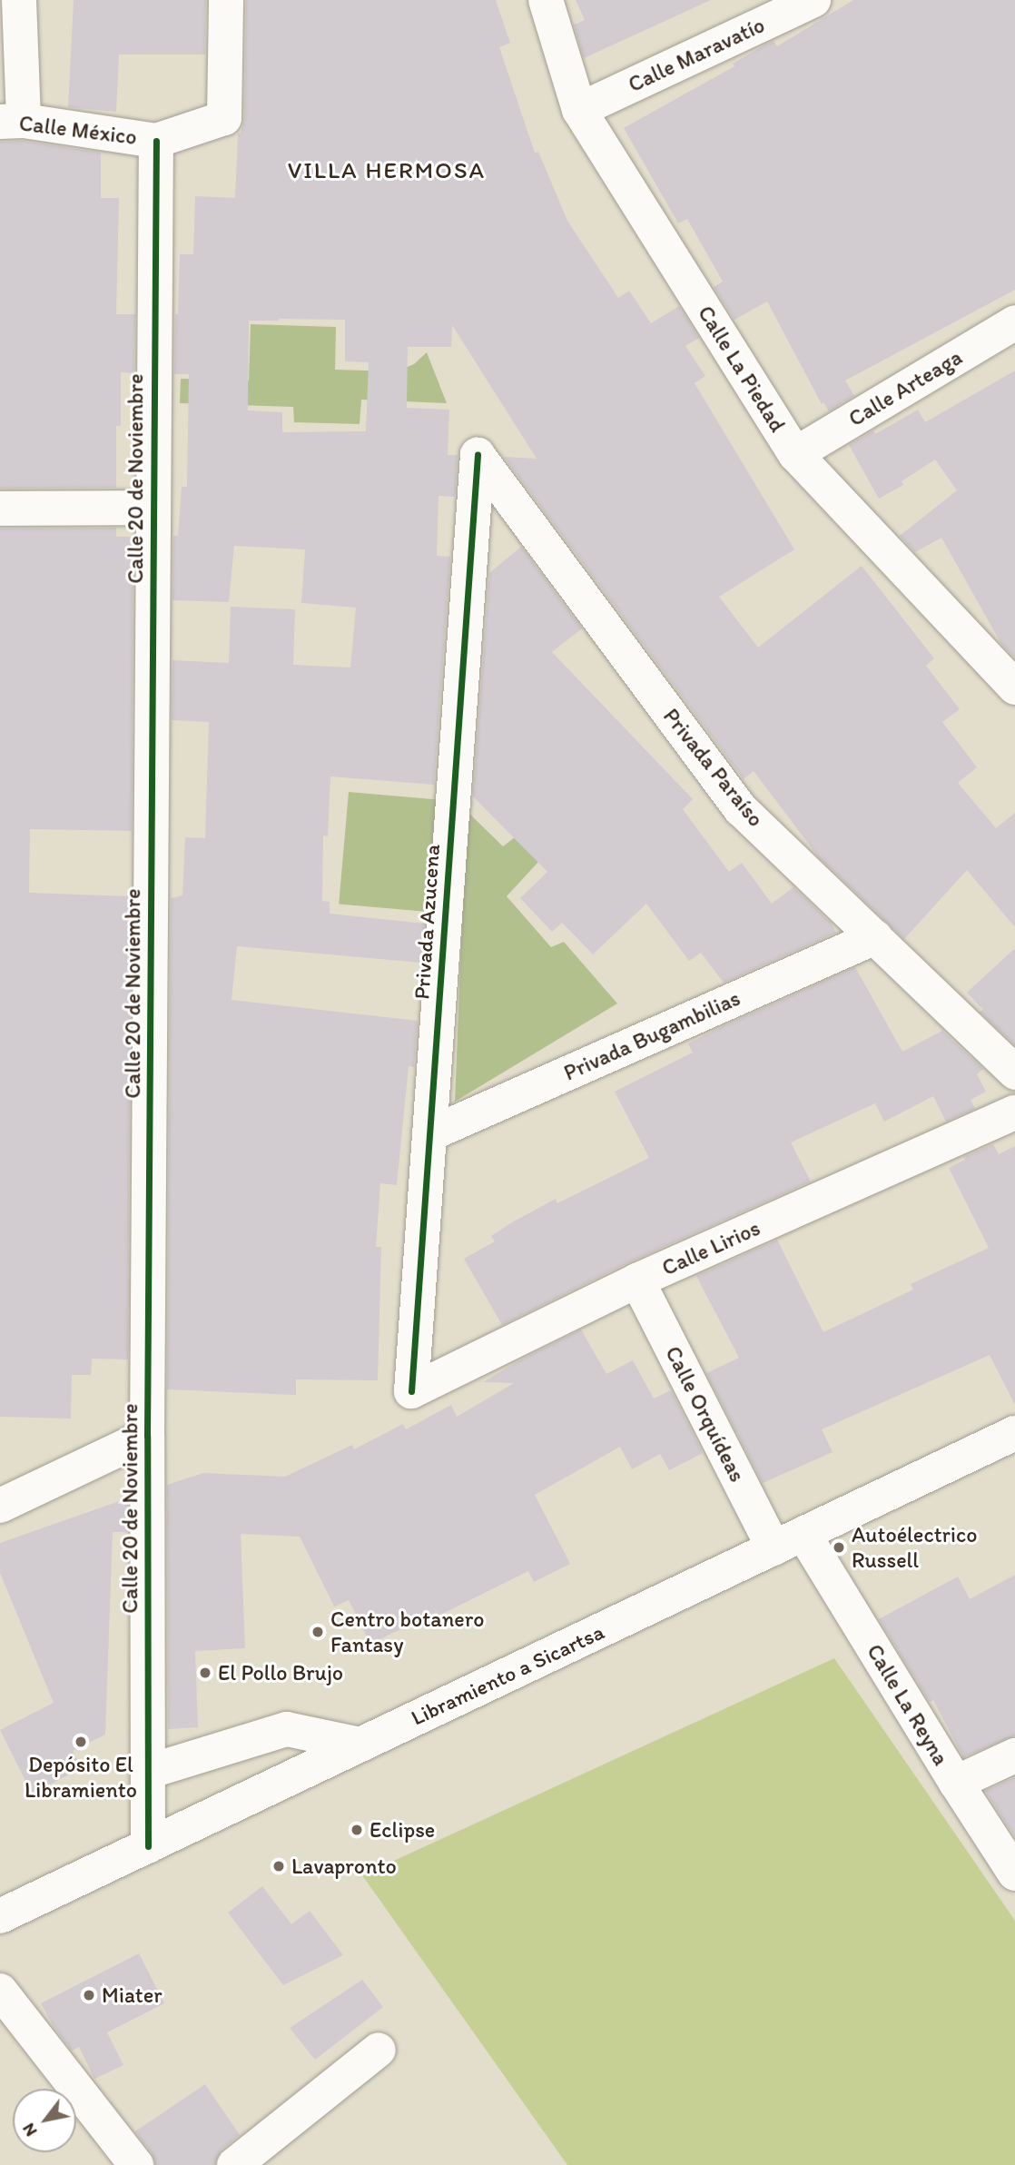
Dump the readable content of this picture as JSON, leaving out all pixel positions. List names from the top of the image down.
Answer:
{
  "streets": {
    "street": [
      "Calle Maravatío",
      "Calle México",
      "Calle La Piedad",
      "Calle Arteaga",
      "Calle 20 de Noviembre",
      "Privada Paraíso",
      "Privada Azucena",
      "Privada Bugambilias",
      "Calle Lirios",
      "Calle Orquídeas",
      "Libramiento a Sicartsa",
      "Calle La Reyna"
    ]
  },
  "crossings": [
    ["Calle Maravatío", "Calle La Piedad"],
    ["Calle México", "Calle 20 de Noviembre"],
    ["Calle La Piedad", "Calle Arteaga"],
    ["Calle 20 de Noviembre", "Libramiento a Sicartsa"],
    ["Privada Paraíso", "Privada Azucena"],
    ["Privada Paraíso", "Privada Bugambilias"],
    ["Privada Azucena", "Privada Bugambilias"],
    ["Privada Azucena", "Calle Lirios"],
    ["Calle Lirios", "Calle Orquídeas"],
    ["Calle Orquídeas", "Libramiento a Sicartsa"],
    ["Calle Orquídeas", "Calle La Reyna"],
    ["Libramiento a Sicartsa", "Calle La Reyna"]
  ],
  "districts": ["VILLA HERMOSA"],
  "places": [
    "Autoélectrico Russell",
    "Centro botanero Fantasy",
    "El Pollo Brujo",
    "Depósito El Libramiento",
    "Eclipse",
    "Lavapronto",
    "Miater"
  ],
  "north": "bottom left"
}
